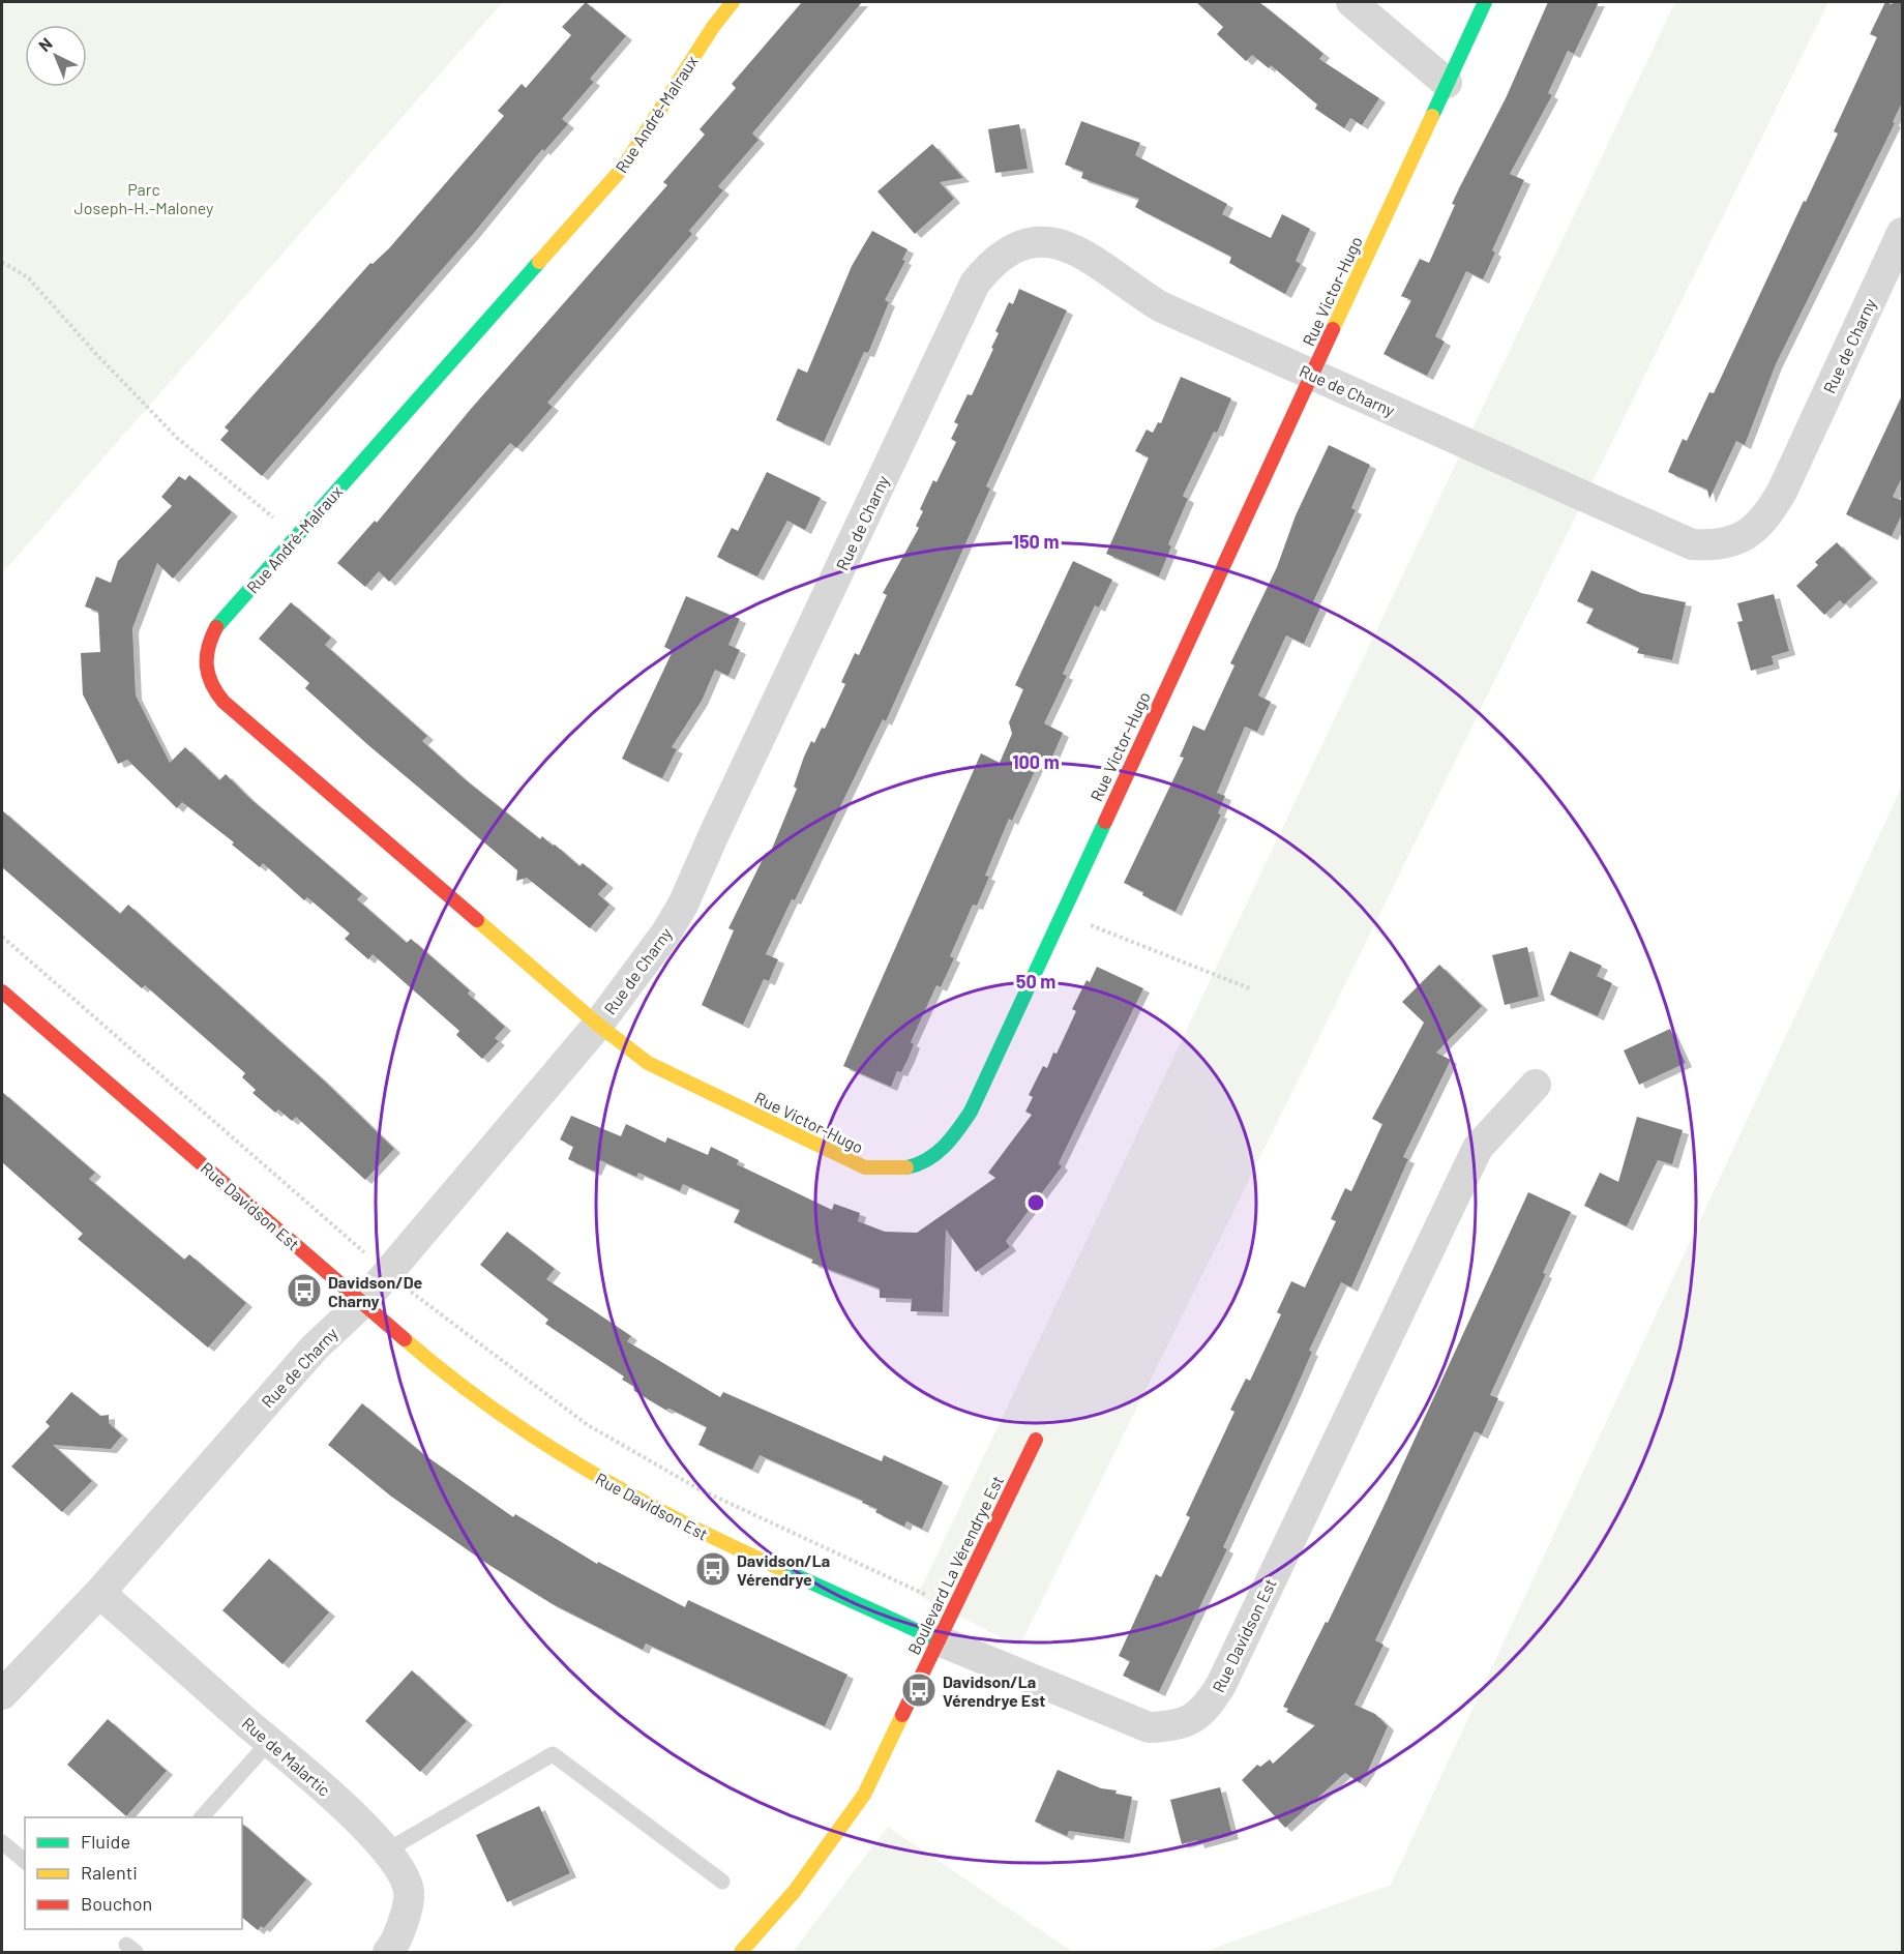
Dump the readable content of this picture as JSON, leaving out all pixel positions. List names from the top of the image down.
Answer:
{
  "streets": {
    "street": [
      "Rue André-Malraux",
      "Rue Victor-Hugo",
      "Rue de Charny",
      "Rue Davidson Est",
      "Boulevard La Vérendrye Est",
      "Rue de Malartic"
    ]
  },
  "crossings": [
    ["Rue André-Malraux", "Rue Victor-Hugo"],
    ["Rue André-Malraux", "Rue de Charny"],
    ["Rue Victor-Hugo", "Rue de Charny"],
    ["Rue de Charny", "Rue Davidson Est"],
    ["Rue de Charny", "Rue de Malartic"],
    ["Rue Davidson Est", "Boulevard La Vérendrye Est"]
  ],
  "parks": ["Parc Joseph-H.-Maloney"],
  "places": {
    "bus stop": ["Davidson/De Charny", "Davidson/La Vérendrye", "Davidson/La Vérendrye Est"]
  },
  "legend": ["Fluide", "Ralenti", "Bouchon"],
  "north": "top left",
  "rings": ["150 m", "100 m", "50 m"]
}
